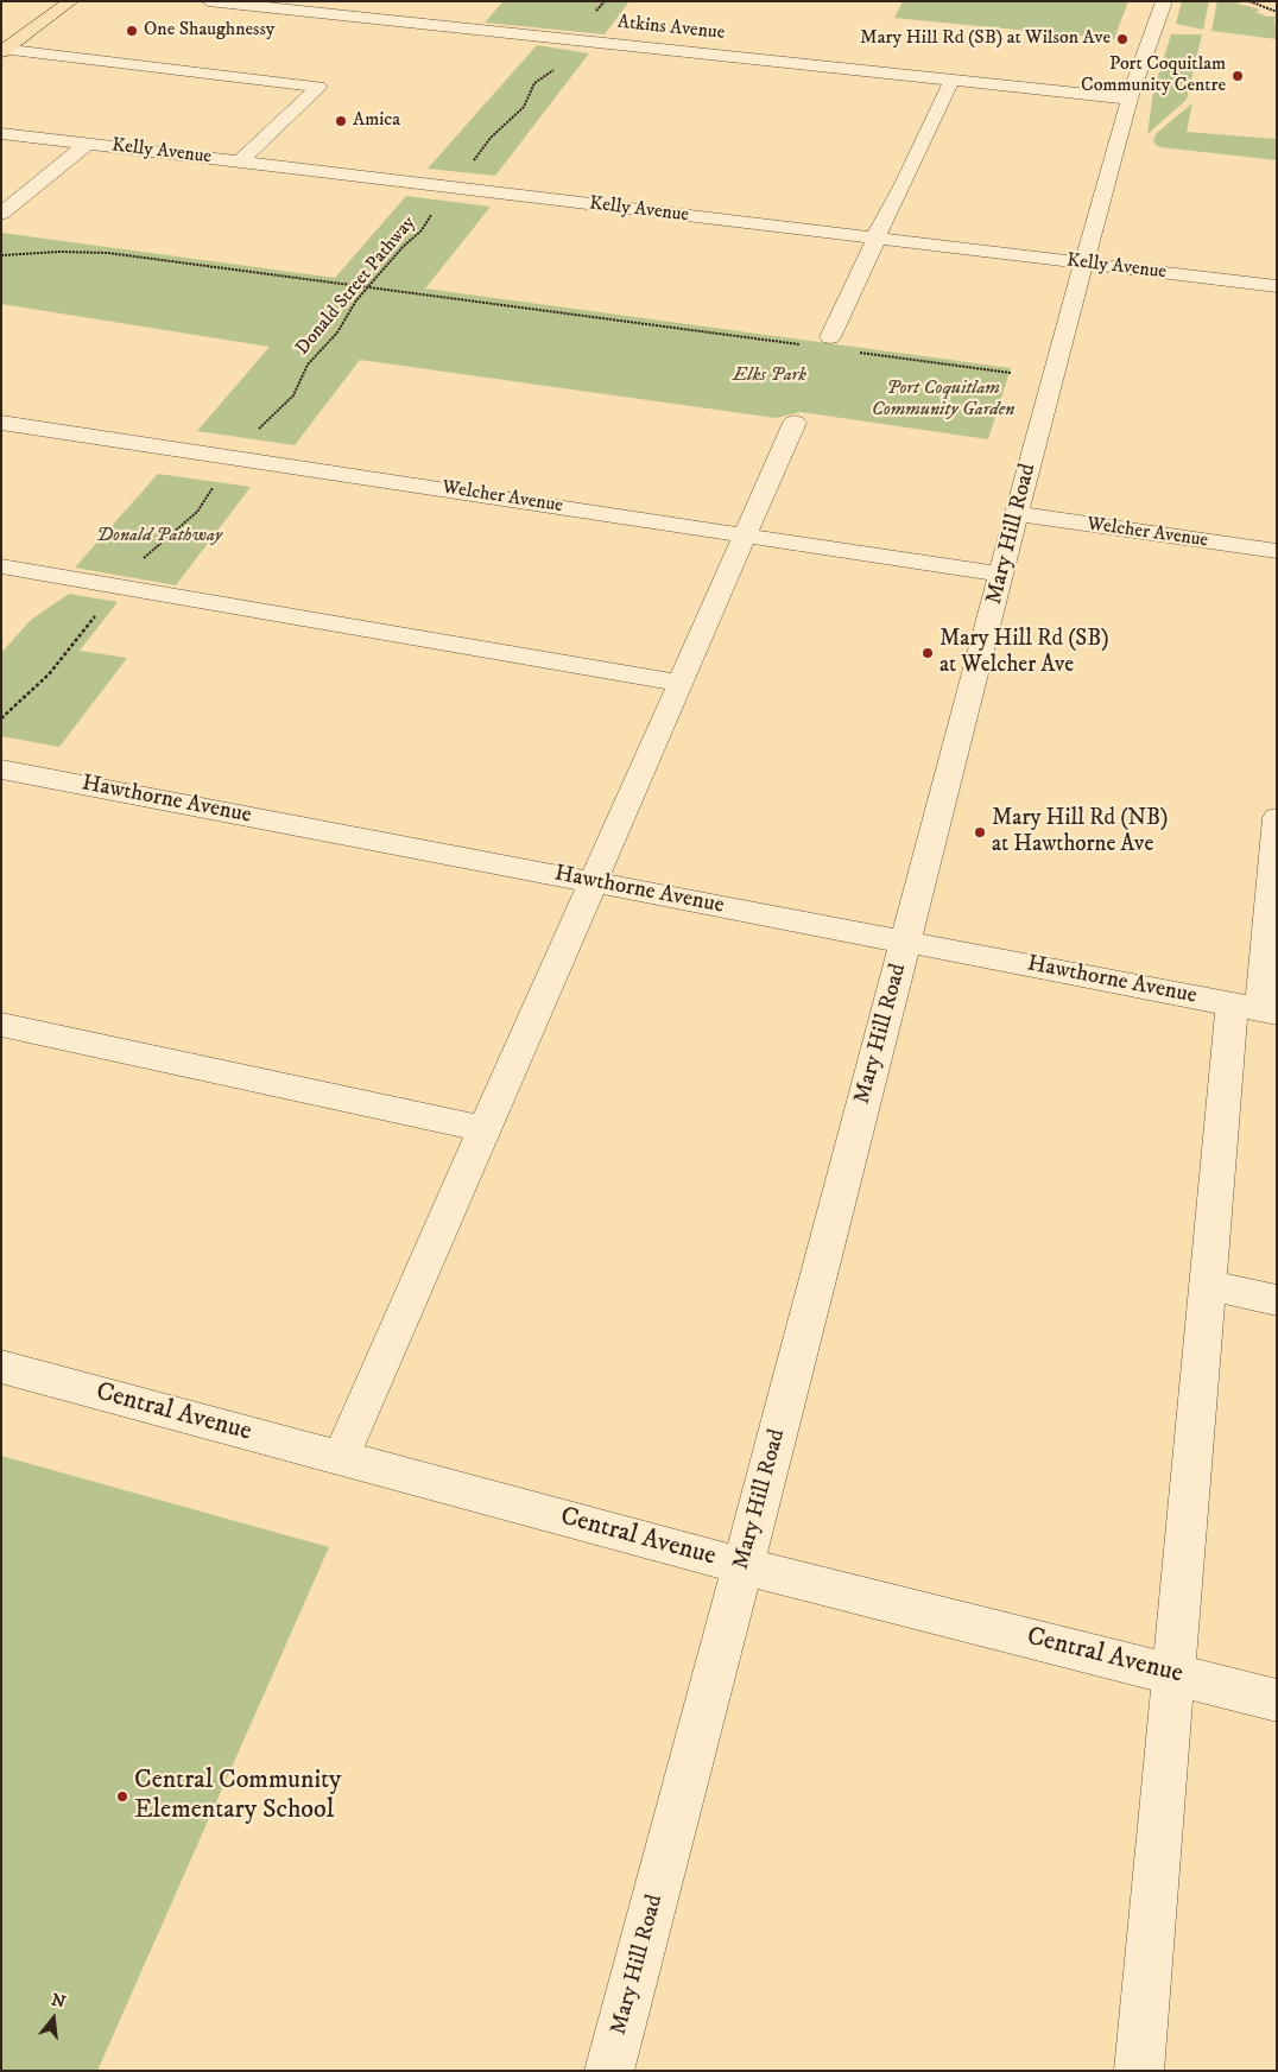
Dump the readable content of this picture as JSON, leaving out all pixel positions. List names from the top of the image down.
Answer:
{
  "streets": {
    "street": [
      "Atkins Avenue",
      "Kelly Avenue",
      "Welcher Avenue",
      "Mary Hill Road",
      "Hawthorne Avenue",
      "Central Avenue"
    ],
    "path": ["Donald Street Pathway"]
  },
  "crossings": [
    ["Atkins Avenue", "Mary Hill Road"],
    ["Kelly Avenue", "Mary Hill Road"],
    ["Welcher Avenue", "Mary Hill Road"],
    ["Mary Hill Road", "Hawthorne Avenue"],
    ["Mary Hill Road", "Central Avenue"]
  ],
  "parks": ["Elks Park", "Port Coquitlam Community Garden", "Donald Pathway"],
  "places": [
    "One Shaughnessy",
    "Mary Hill Rd (SB) at Wilson Ave",
    "Port Coquitlam Community Centre",
    "Amica",
    "Mary Hill Rd (SB) at Welcher Ave",
    "Mary Hill Rd (NB) at Hawthorne Ave",
    "Central Community Elementary School"
  ],
  "north": "top"
}
